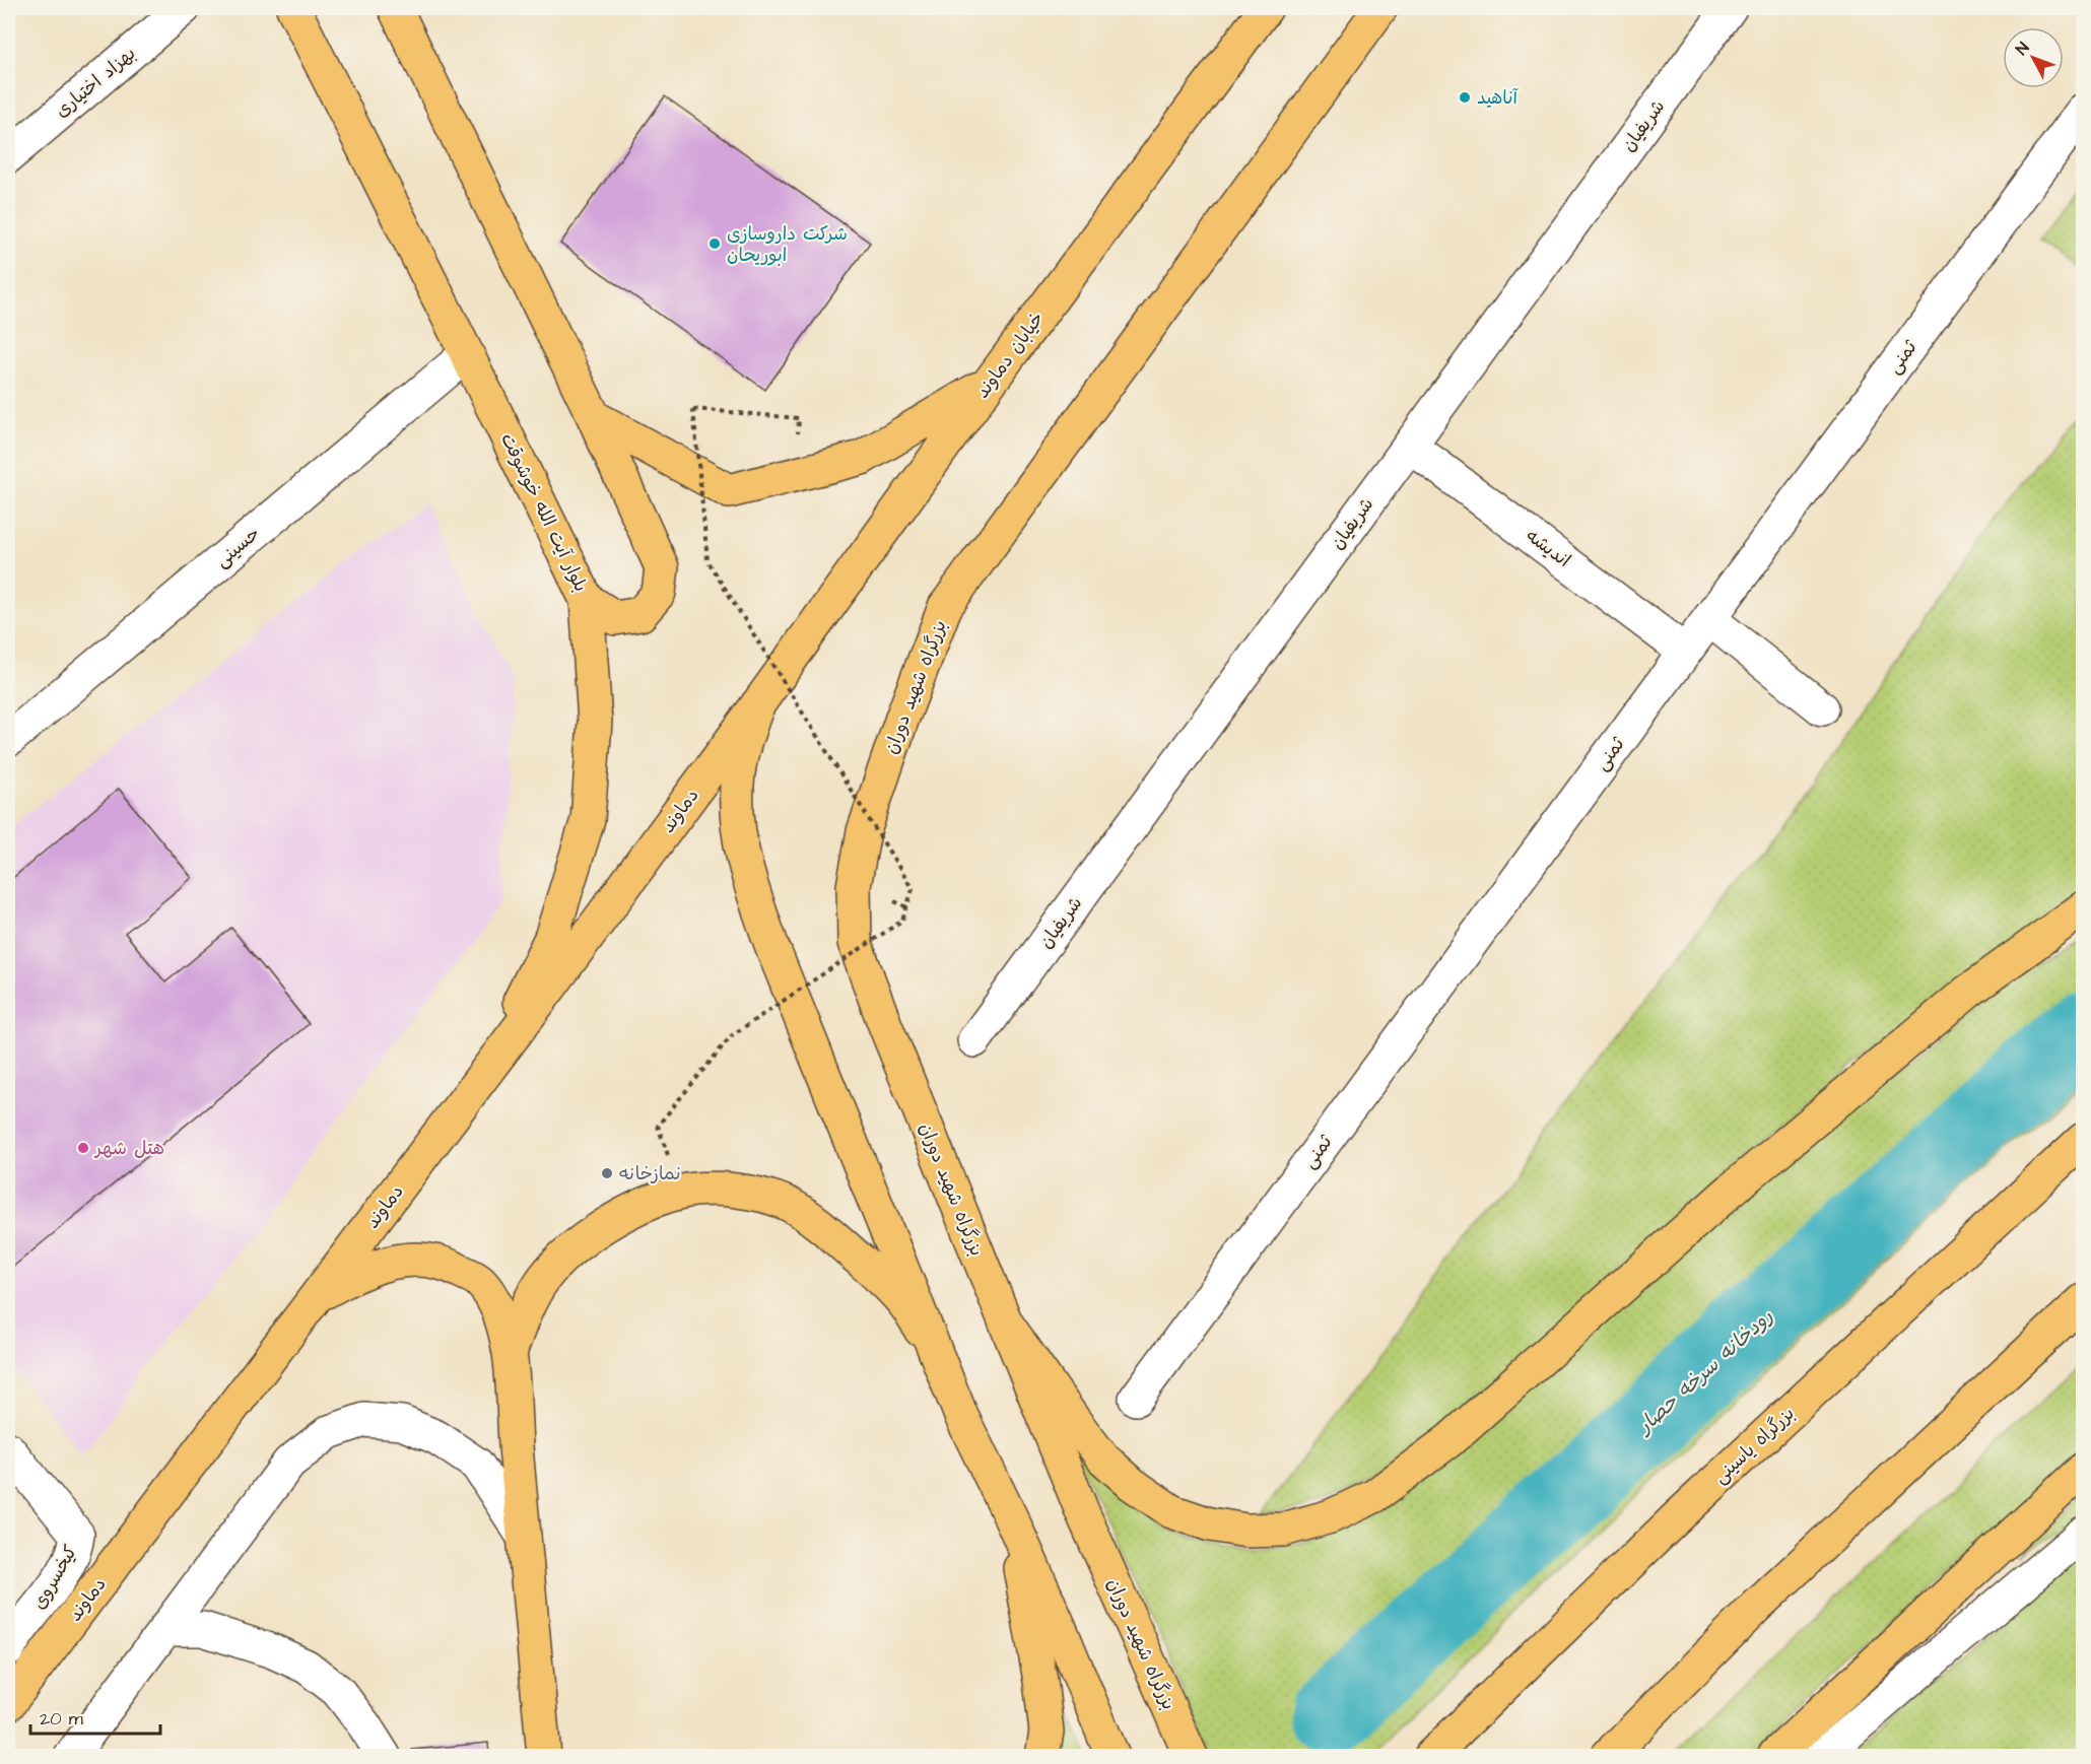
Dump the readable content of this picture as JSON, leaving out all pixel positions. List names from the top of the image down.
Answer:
{
  "streets": {
    "main road": [
      "خیابان دماوند",
      "بلوار آیت الله خوشوقت",
      "بزرگراه شهید دوران",
      "دماوند",
      "بزرگراه یاسینی"
    ],
    "street": [
      "بهزاد اختیاری",
      "شریفیان",
      "ثمنی",
      "حسینی",
      "اندیشه",
      "کیخسروی"
    ]
  },
  "crossings": [
    ["شریفیان", "اندیشه"],
    ["خیابان دماوند", "دماوند"],
    ["ثمنی", "اندیشه"],
    ["بلوار آیت الله خوشوقت", "حسینی"],
    ["بلوار آیت الله خوشوقت", "دماوند"]
  ],
  "water": ["رودخانه سرخه حصار"],
  "places": [
    "آناهید",
    "شرکت داروسازی ابوریحان",
    "هتل شهر",
    "نمازخانه"
  ],
  "scale_bar": "20 m",
  "north": "top left"
}
